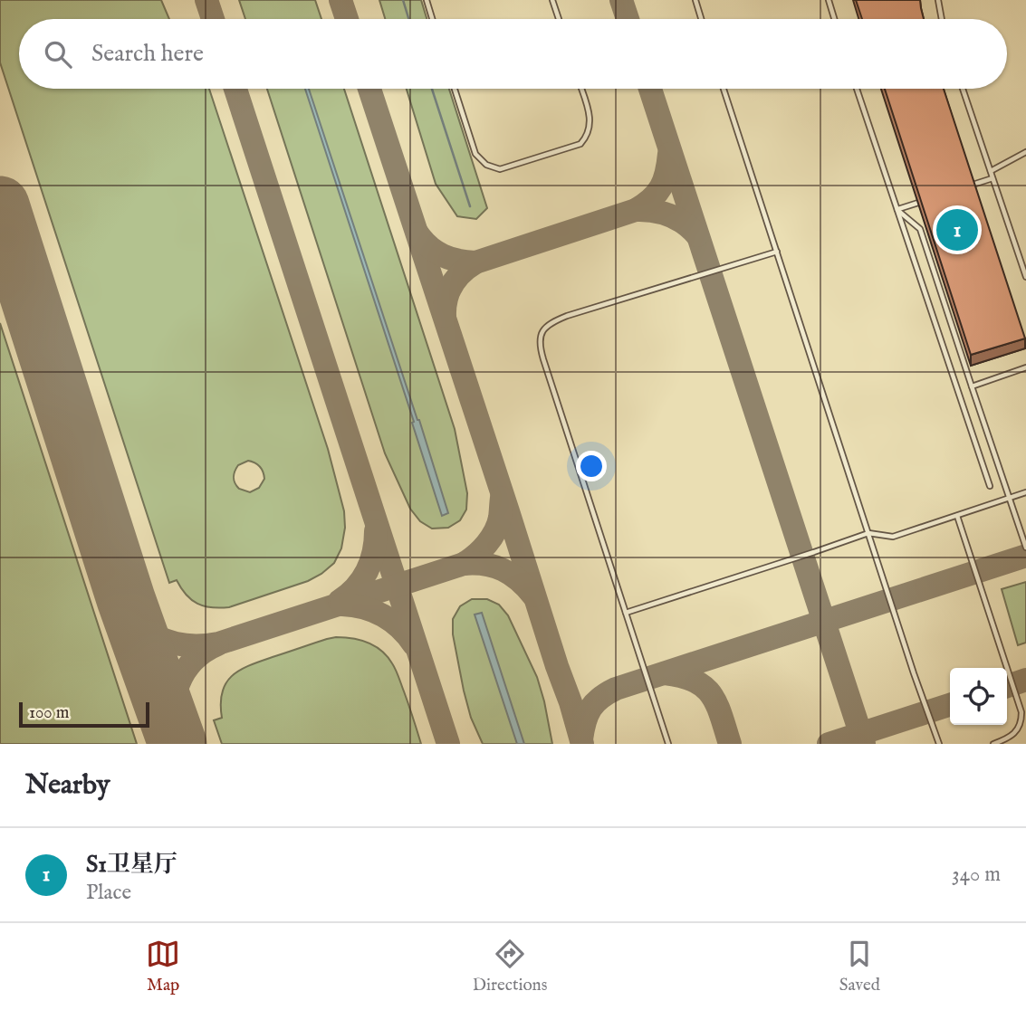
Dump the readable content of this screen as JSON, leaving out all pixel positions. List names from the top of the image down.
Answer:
{
  "scale_bar": "100 m",
  "page": {
    "search": "Search here",
    "pins": "1",
    "scale": "100 m",
    "heading": "Nearby",
    "list": [
      {
        "mark": "1",
        "name": "S1卫星厅",
        "note": "Place",
        "value": "340 m"
      }
    ],
    "nav": ["Map", "Directions", "Saved"]
  }
}
